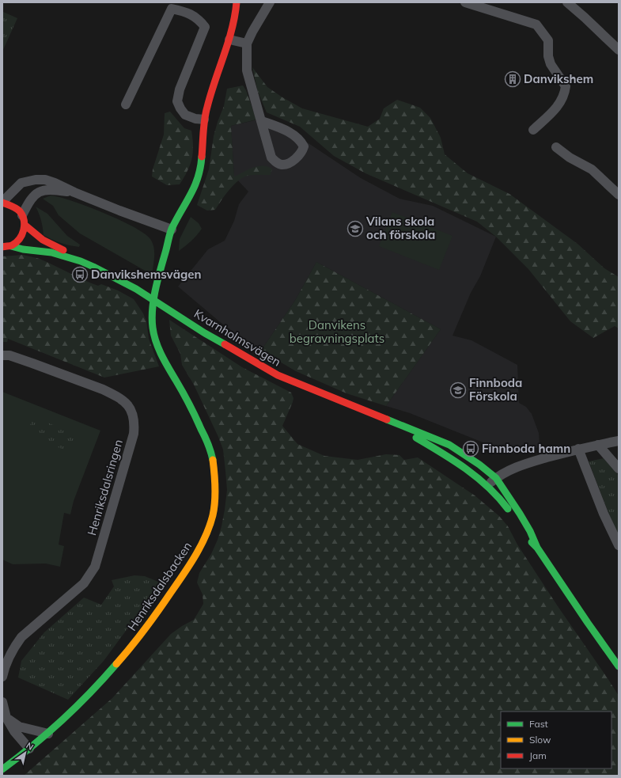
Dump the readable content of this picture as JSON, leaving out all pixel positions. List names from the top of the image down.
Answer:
{
  "streets": {
    "street": ["Kvarnholmsvägen", "Henriksdalsringen", "Henriksdalsbacken"]
  },
  "parks": ["Danvikens begravningsplats"],
  "places": {
    "building": ["Danvikshem"],
    "school or university": ["Vilans skola och förskola", "Finnboda Förskola"],
    "bus stop": ["Danvikshemsvägen", "Finnboda hamn"]
  },
  "legend": ["Fast", "Slow", "Jam"],
  "north": "top right"
}
